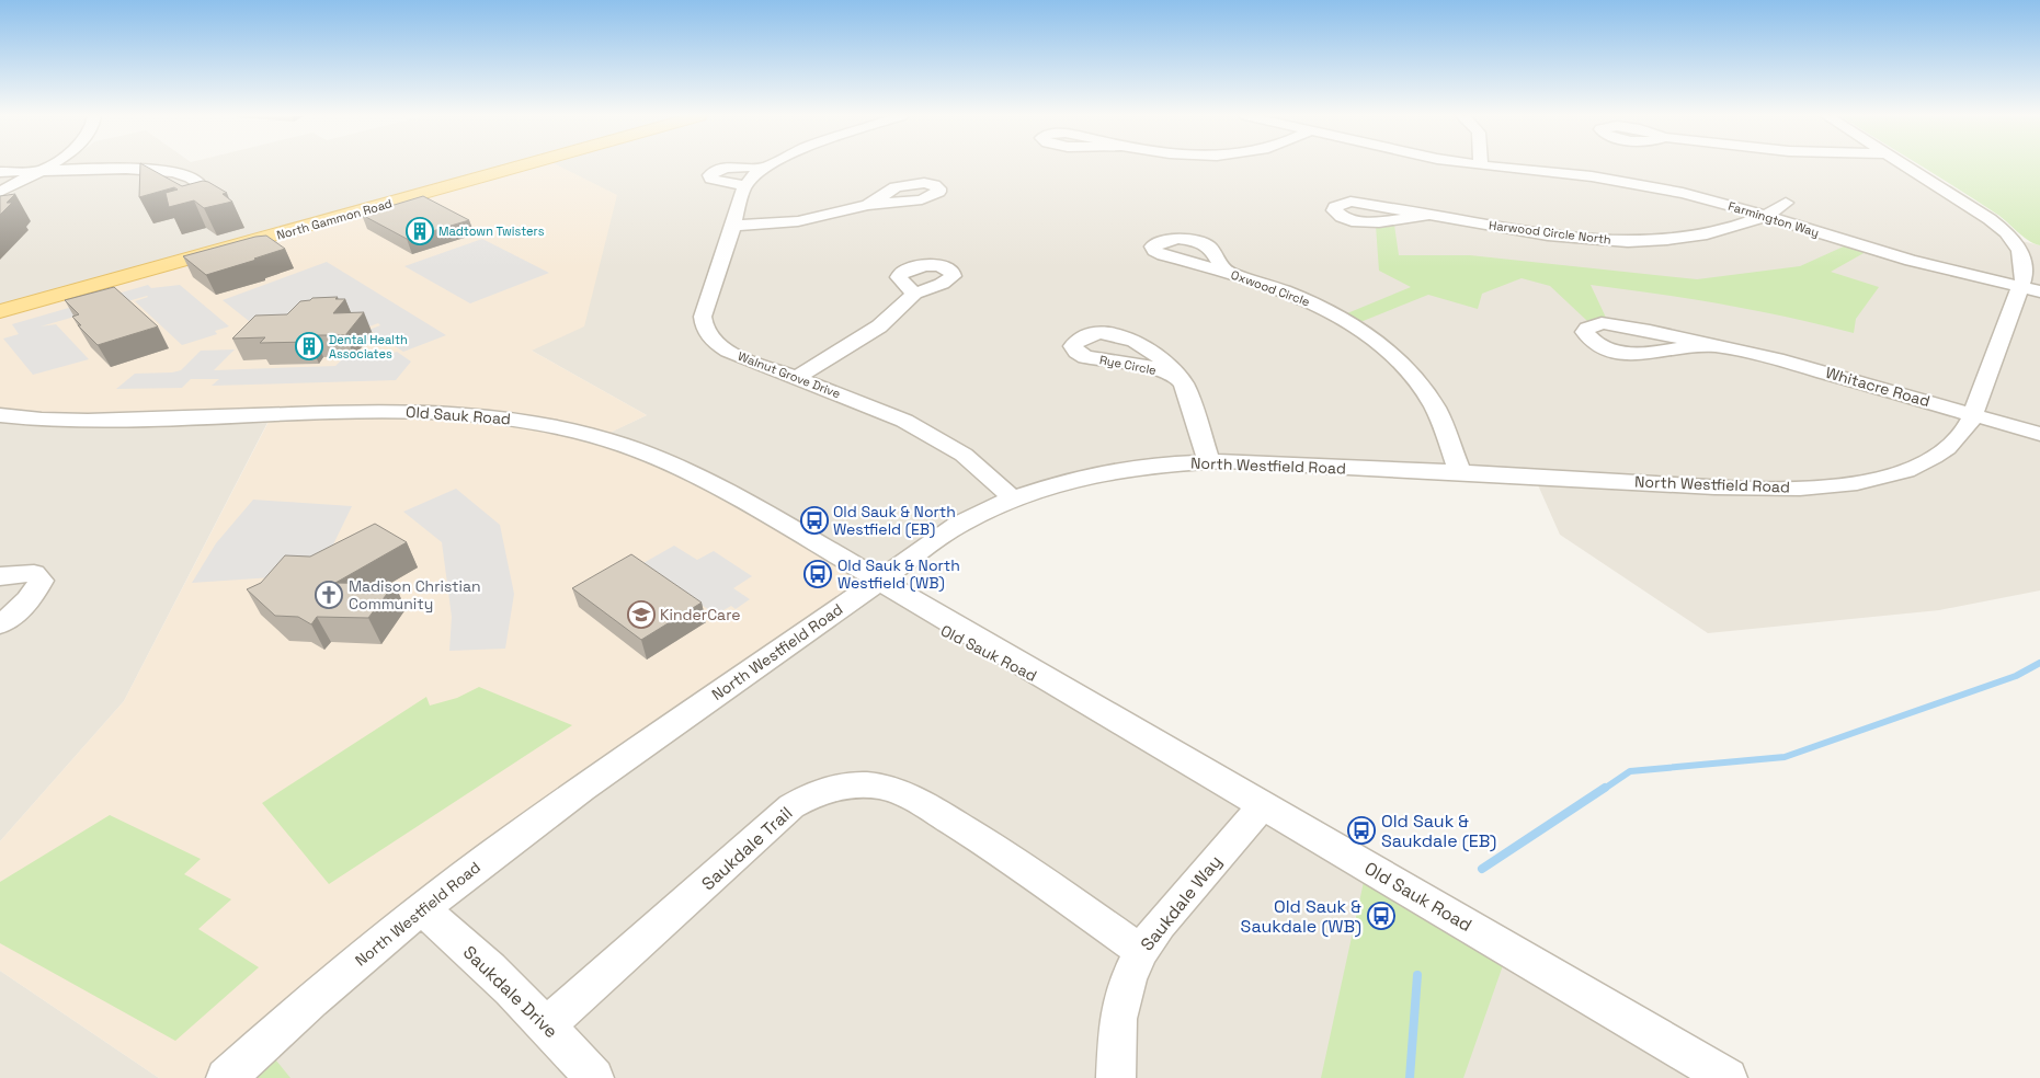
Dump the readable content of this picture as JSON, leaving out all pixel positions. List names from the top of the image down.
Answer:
{
  "streets": {
    "main road": ["North Gammon Road"],
    "street": [
      "Farmington Way",
      "Harwood Circle North",
      "Oxwood Circle",
      "Rye Circle",
      "Walnut Grove Drive",
      "Whitacre Road",
      "Old Sauk Road",
      "North Westfield Road",
      "Saukdale Trail",
      "Saukdale Way",
      "Saukdale Drive"
    ]
  },
  "crossings": [
    ["Farmington Way", "Harwood Circle North"],
    ["Farmington Way", "North Westfield Road"],
    ["Oxwood Circle", "North Westfield Road"],
    ["Rye Circle", "North Westfield Road"],
    ["Walnut Grove Drive", "North Westfield Road"],
    ["Whitacre Road", "North Westfield Road"],
    ["Old Sauk Road", "North Westfield Road"],
    ["Old Sauk Road", "Saukdale Way"],
    ["North Westfield Road", "Saukdale Drive"],
    ["Saukdale Trail", "Saukdale Way"],
    ["Saukdale Trail", "Saukdale Drive"]
  ],
  "places": {
    "building": ["Madtown Twisters", "Dental Health Associates"],
    "bus stop": [
      "Old Sauk & North Westfield (EB)",
      "Old Sauk & North Westfield (WB)",
      "Old Sauk & Saukdale (EB)",
      "Old Sauk & Saukdale (WB)"
    ],
    "church": ["Madison Christian Community"],
    "school or university": ["KinderCare"]
  }
}
